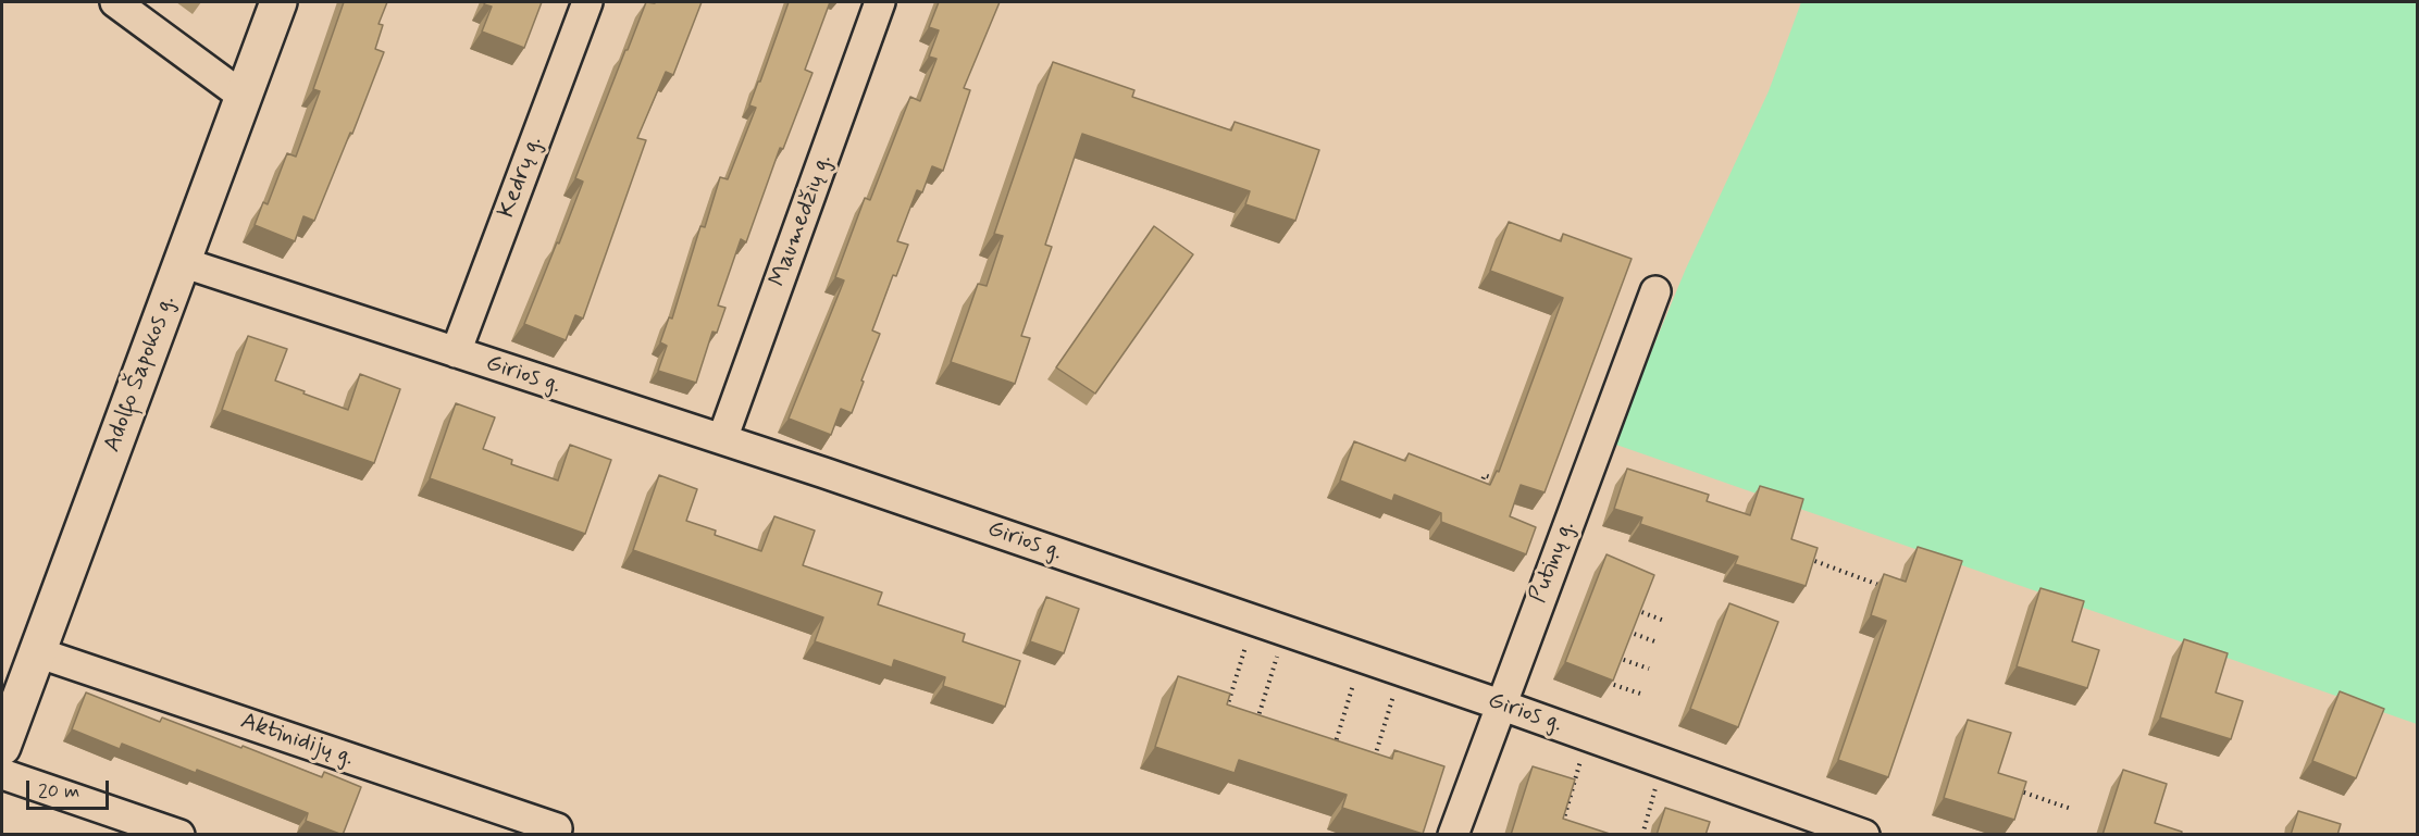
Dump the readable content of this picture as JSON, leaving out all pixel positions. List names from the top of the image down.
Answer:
{
  "streets": {
    "street": [
      "Kedrų g.",
      "Maumedžių g.",
      "Adolfo Šapokos g.",
      "Girios g.",
      "Putinų g.",
      "Aktinidijų g."
    ]
  },
  "crossings": [
    ["Kedrų g.", "Girios g."],
    ["Maumedžių g.", "Girios g."],
    ["Adolfo Šapokos g.", "Girios g."],
    ["Adolfo Šapokos g.", "Aktinidijų g."],
    ["Girios g.", "Putinų g."]
  ],
  "scale_bar": "20 m"
}
